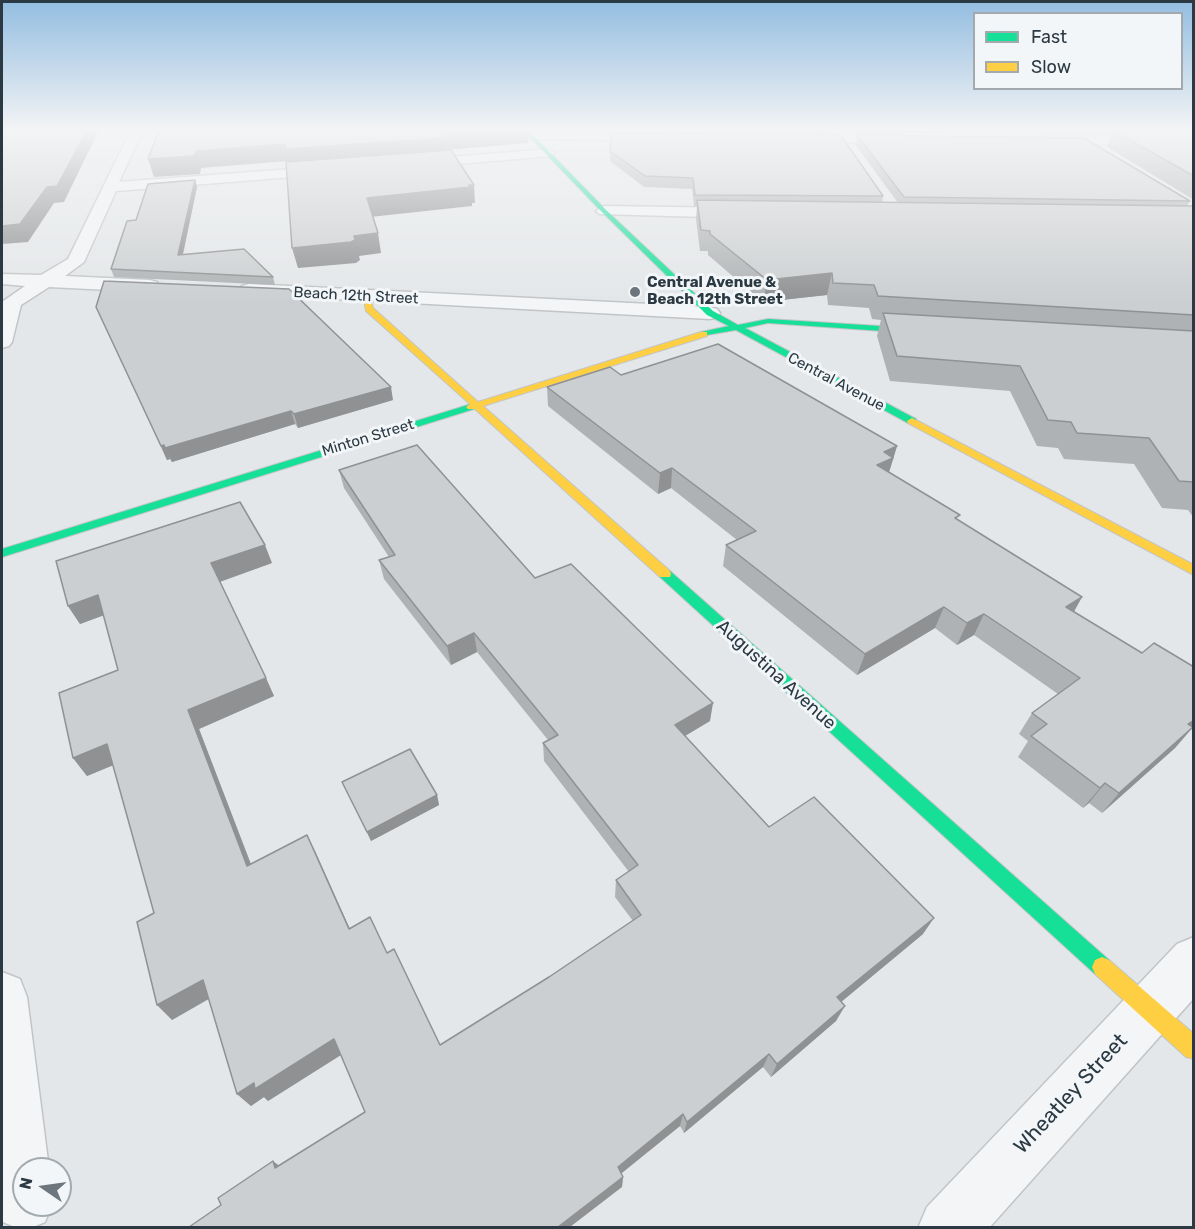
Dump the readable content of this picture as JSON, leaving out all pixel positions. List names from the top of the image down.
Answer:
{
  "streets": {
    "street": [
      "Beach 12th Street",
      "Central Avenue",
      "Minton Street",
      "Augustina Avenue",
      "Wheatley Street"
    ]
  },
  "crossings": [
    ["Beach 12th Street", "Central Avenue"],
    ["Beach 12th Street", "Augustina Avenue"],
    ["Central Avenue", "Minton Street"],
    ["Minton Street", "Augustina Avenue"],
    ["Augustina Avenue", "Wheatley Street"]
  ],
  "places": ["Central Avenue & Beach 12th Street"],
  "legend": ["Fast", "Slow"],
  "north": "left"
}
